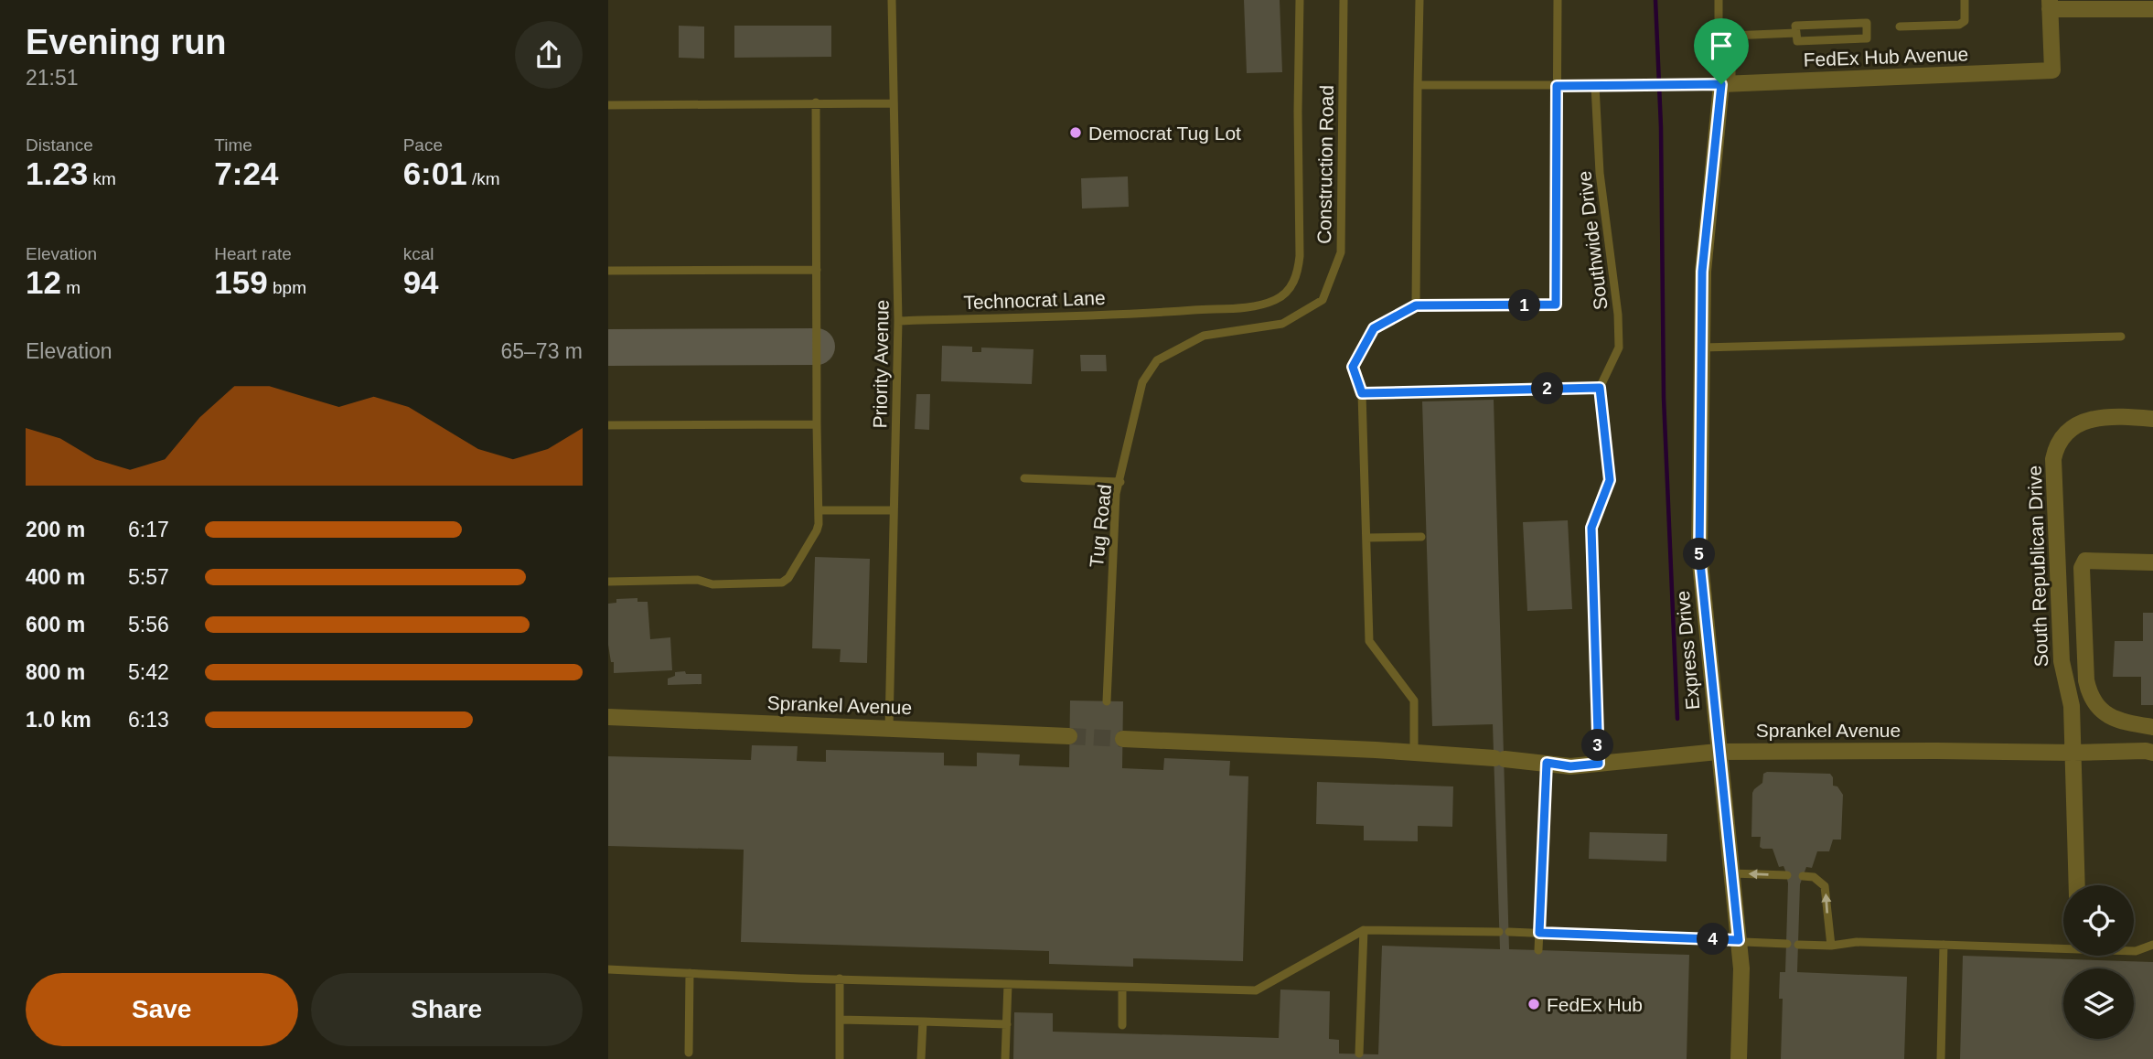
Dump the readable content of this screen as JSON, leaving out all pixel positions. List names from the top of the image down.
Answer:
{
  "streets": {
    "street": [
      "FedEx Hub Avenue",
      "South Republican Drive",
      "Express Drive",
      "Sprankel Avenue"
    ],
    "lane": [
      "Construction Road",
      "Southwide Drive",
      "Technocrat Lane",
      "Priority Avenue",
      "Tug Road"
    ]
  },
  "crossings": [
    ["FedEx Hub Avenue", "Express Drive"],
    ["Construction Road", "Tug Road"],
    ["Technocrat Lane", "Priority Avenue"],
    ["Priority Avenue", "Sprankel Avenue"],
    ["South Republican Drive", "Sprankel Avenue"],
    ["Express Drive", "Sprankel Avenue"]
  ],
  "places": ["Democrat Tug Lot", "FedEx Hub"],
  "page": {
    "heading": ["Evening run", "21:51"],
    "stats": [
      ["Distance", "1.23 km"],
      ["Time", "7:24"],
      ["Pace", "6:01 /km"],
      ["Elevation", "12 m"],
      ["Heart rate", "159 bpm"],
      ["kcal", "94"]
    ],
    "pins": [
      "1",
      "2",
      "5",
      "3",
      "4"
    ],
    "chart": ["Elevation", "65–73 m"],
    "list": [
      {
        "name": "200 m",
        "note": "6:17"
      },
      {
        "name": "400 m",
        "note": "5:57"
      },
      {
        "name": "600 m",
        "note": "5:56"
      },
      {
        "name": "800 m",
        "note": "5:42"
      },
      {
        "name": "1.0 km",
        "note": "6:13"
      }
    ],
    "buttons": ["Save", "Share"]
  }
}
